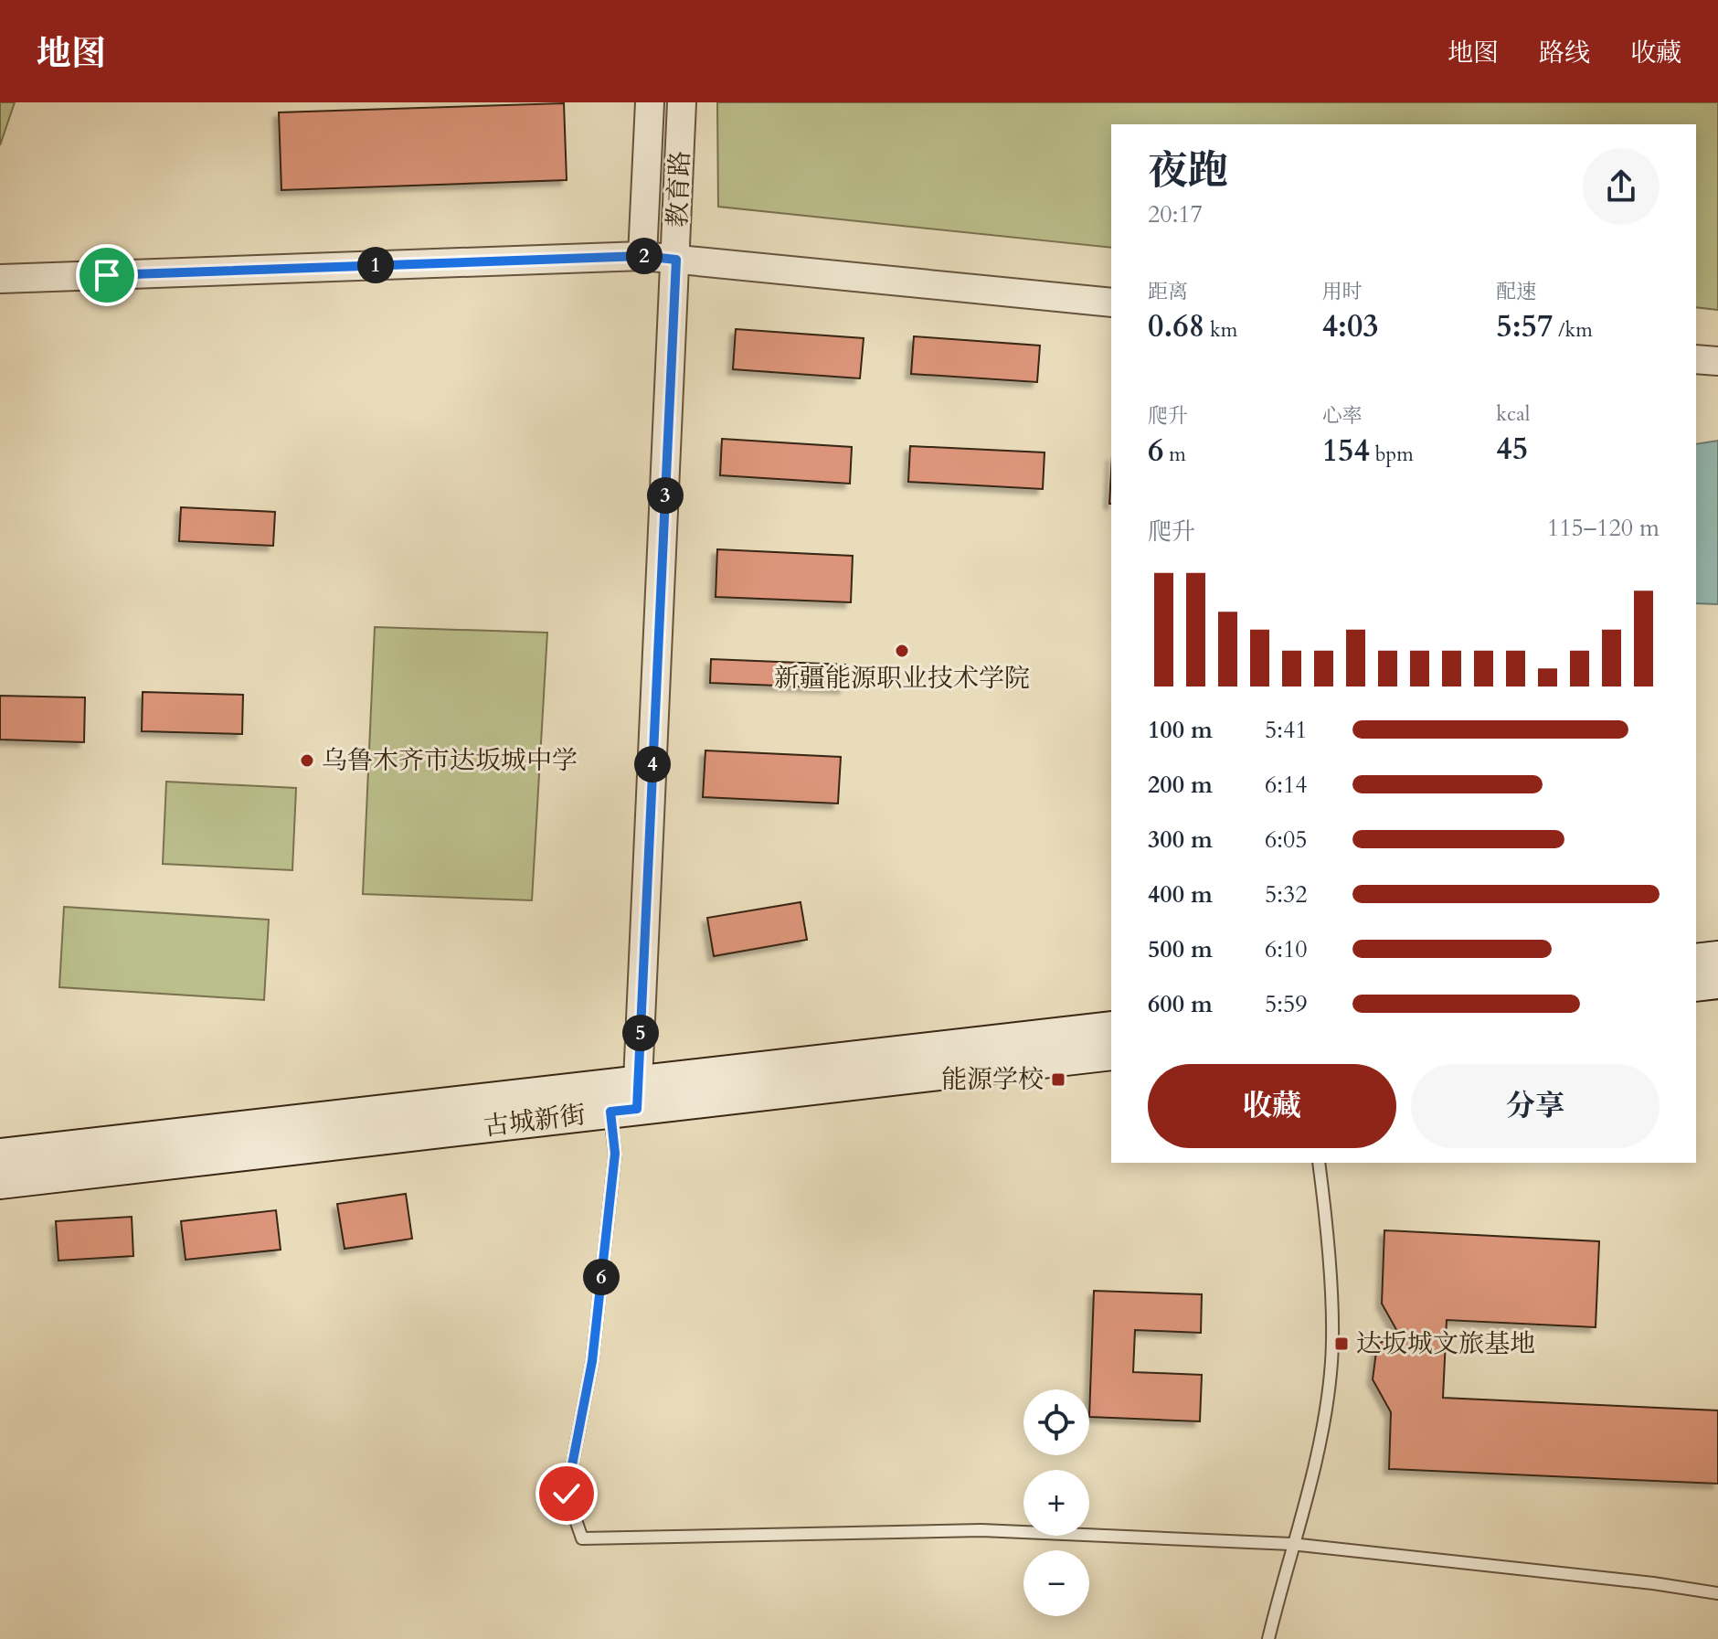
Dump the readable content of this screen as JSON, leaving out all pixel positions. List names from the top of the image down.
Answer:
{
  "streets": {
    "main road": ["古城新街"],
    "street": ["教育路"]
  },
  "crossings": [
    ["教育路", "古城新街"]
  ],
  "places": {
    "other": ["新疆能源职业技术学院", "乌鲁木齐市达坂城中学"],
    "transit": ["能源学校", "达坂城文旅基地"]
  },
  "page": {
    "header": "地图",
    "nav": ["地图", "路线", "收藏"],
    "heading": ["夜跑", "20:17"],
    "pins": [
      "2",
      "1",
      "3",
      "4",
      "5",
      "6"
    ],
    "stats": [
      ["距离", "0.68 km"],
      ["用时", "4:03"],
      ["配速", "5:57 /km"],
      ["爬升", "6 m"],
      ["心率", "154 bpm"],
      ["kcal", "45"]
    ],
    "chart": ["爬升", "115–120 m"],
    "list": [
      {
        "name": "100 m",
        "note": "5:41"
      },
      {
        "name": "200 m",
        "note": "6:14"
      },
      {
        "name": "300 m",
        "note": "6:05"
      },
      {
        "name": "400 m",
        "note": "5:32"
      },
      {
        "name": "500 m",
        "note": "6:10"
      },
      {
        "name": "600 m",
        "note": "5:59"
      }
    ],
    "buttons": ["收藏", "分享"],
    "map_buttons": ["+", "−"]
  }
}
